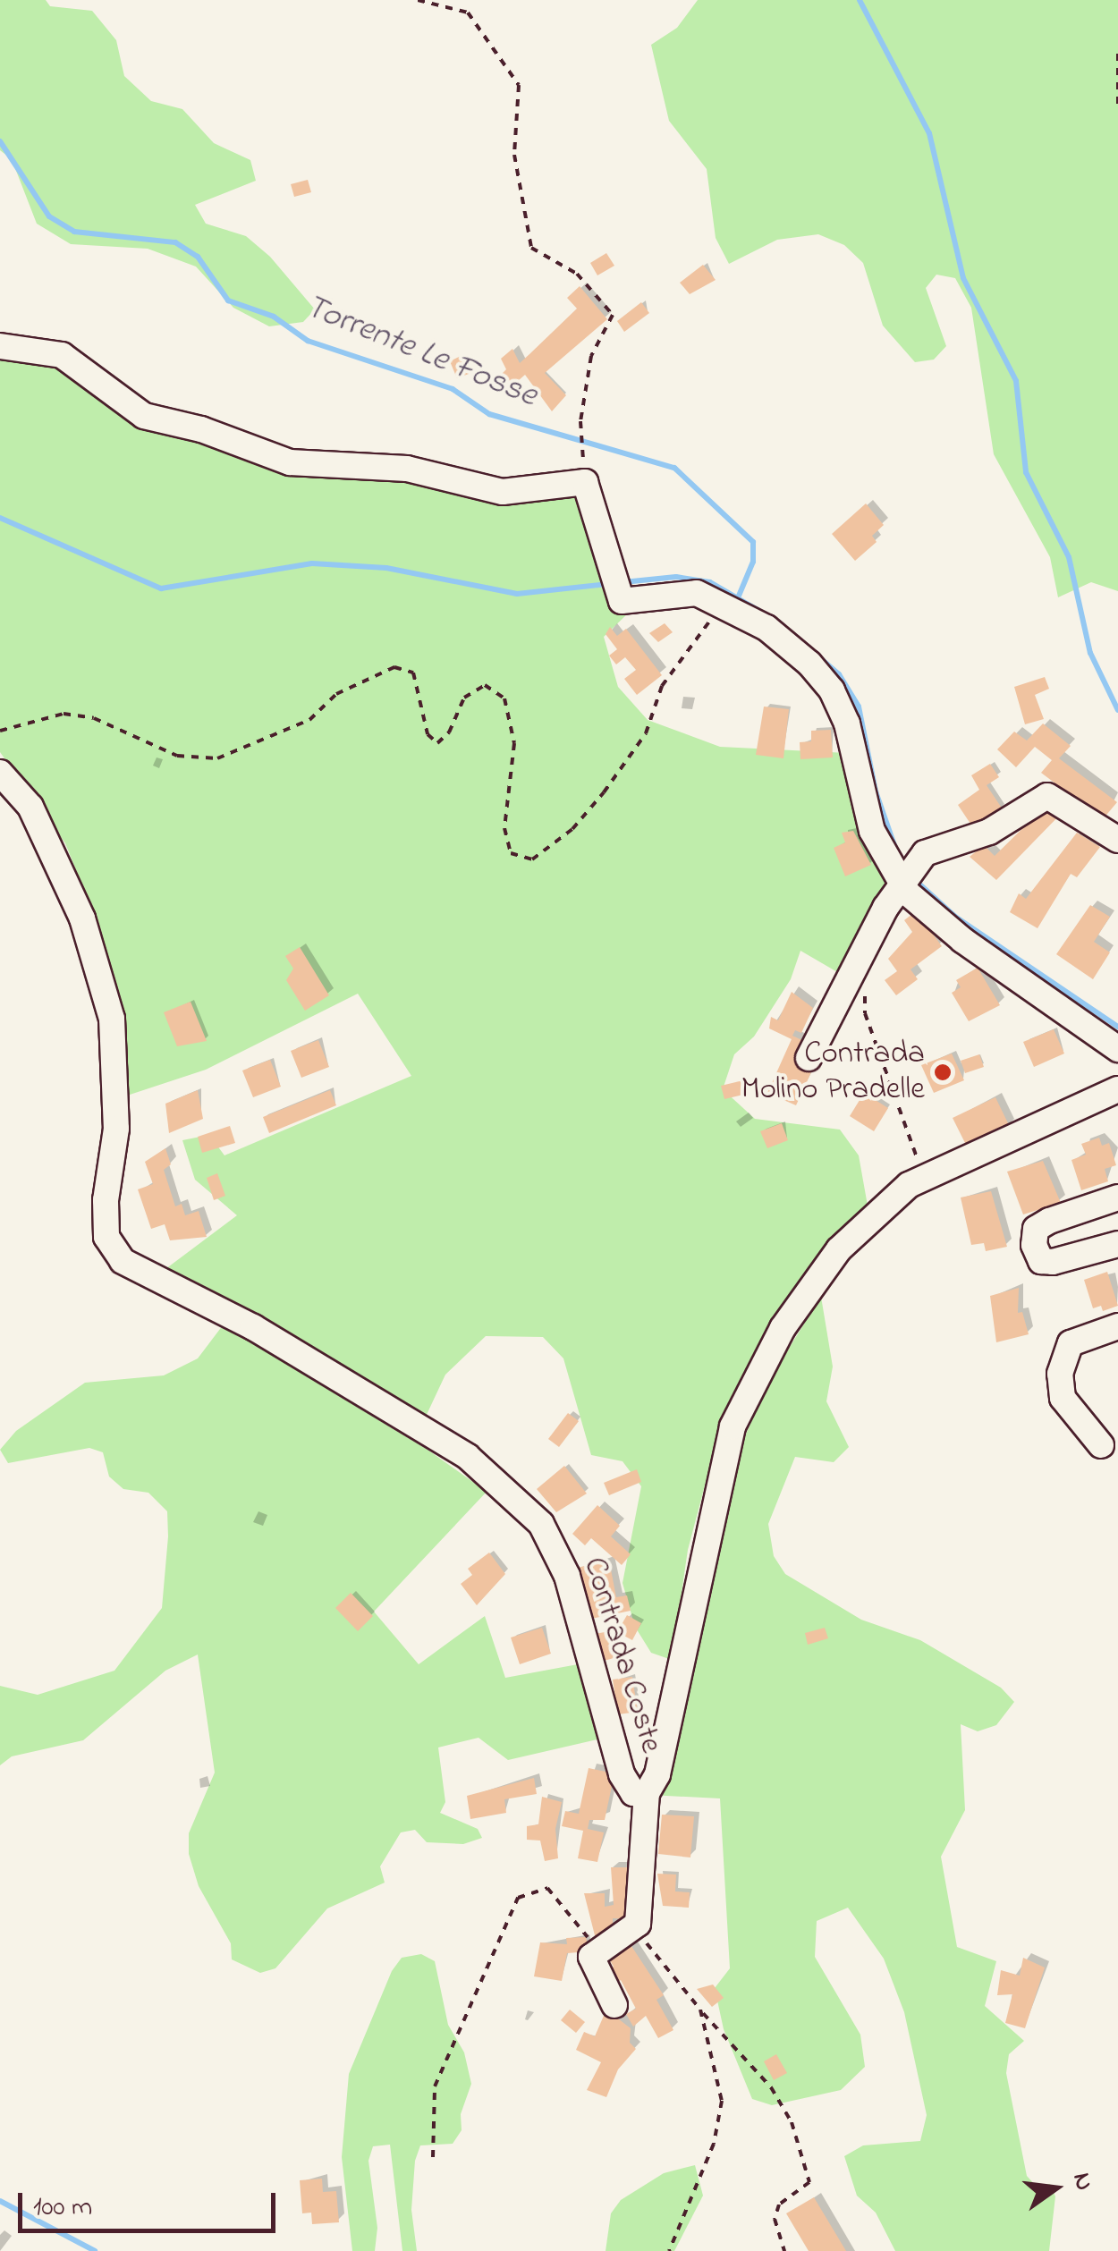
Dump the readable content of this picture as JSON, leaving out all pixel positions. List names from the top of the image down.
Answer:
{
  "streets": {
    "street": ["Contrada Coste"]
  },
  "water": ["Torrente Le Fosse"],
  "places": ["Contrada Molino Pradelle"],
  "scale_bar": "100 m",
  "north": "right"
}
